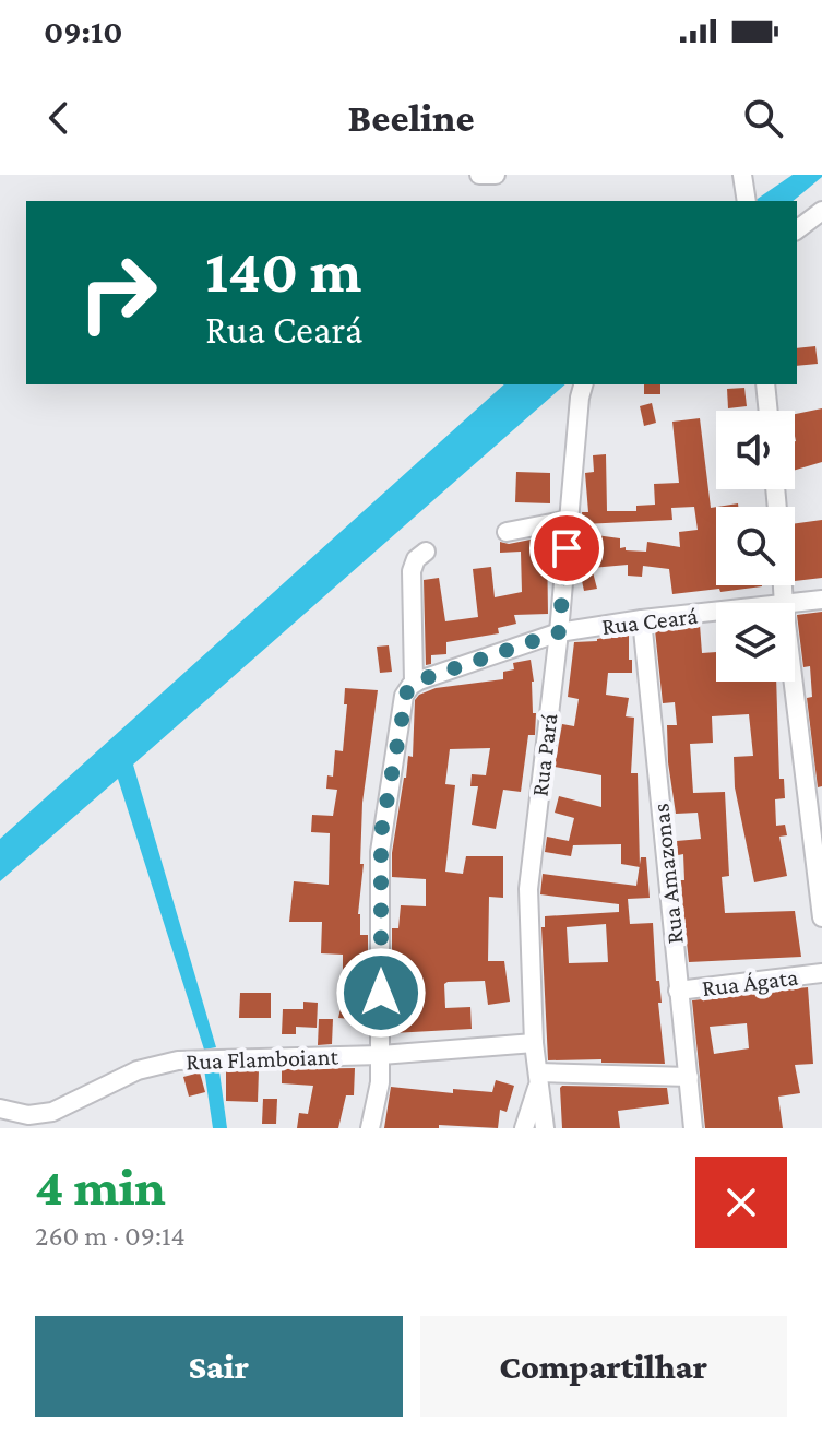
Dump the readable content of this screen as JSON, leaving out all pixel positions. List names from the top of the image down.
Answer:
{
  "streets": {
    "street": [
      "Rua Ceará",
      "Rua Pará",
      "Rua Amazonas",
      "Rua Ágata",
      "Rua Flamboiant"
    ]
  },
  "crossings": [
    ["Rua Ceará", "Rua Pará"],
    ["Rua Ceará", "Rua Amazonas"],
    ["Rua Pará", "Rua Flamboiant"],
    ["Rua Amazonas", "Rua Ágata"]
  ],
  "page": {
    "status": "09:10",
    "header": "Beeline",
    "turn": ["140 m", "Rua Ceará"],
    "heading": ["4 min", "260 m · 09:14"],
    "buttons": ["Sair", "Compartilhar"]
  }
}
